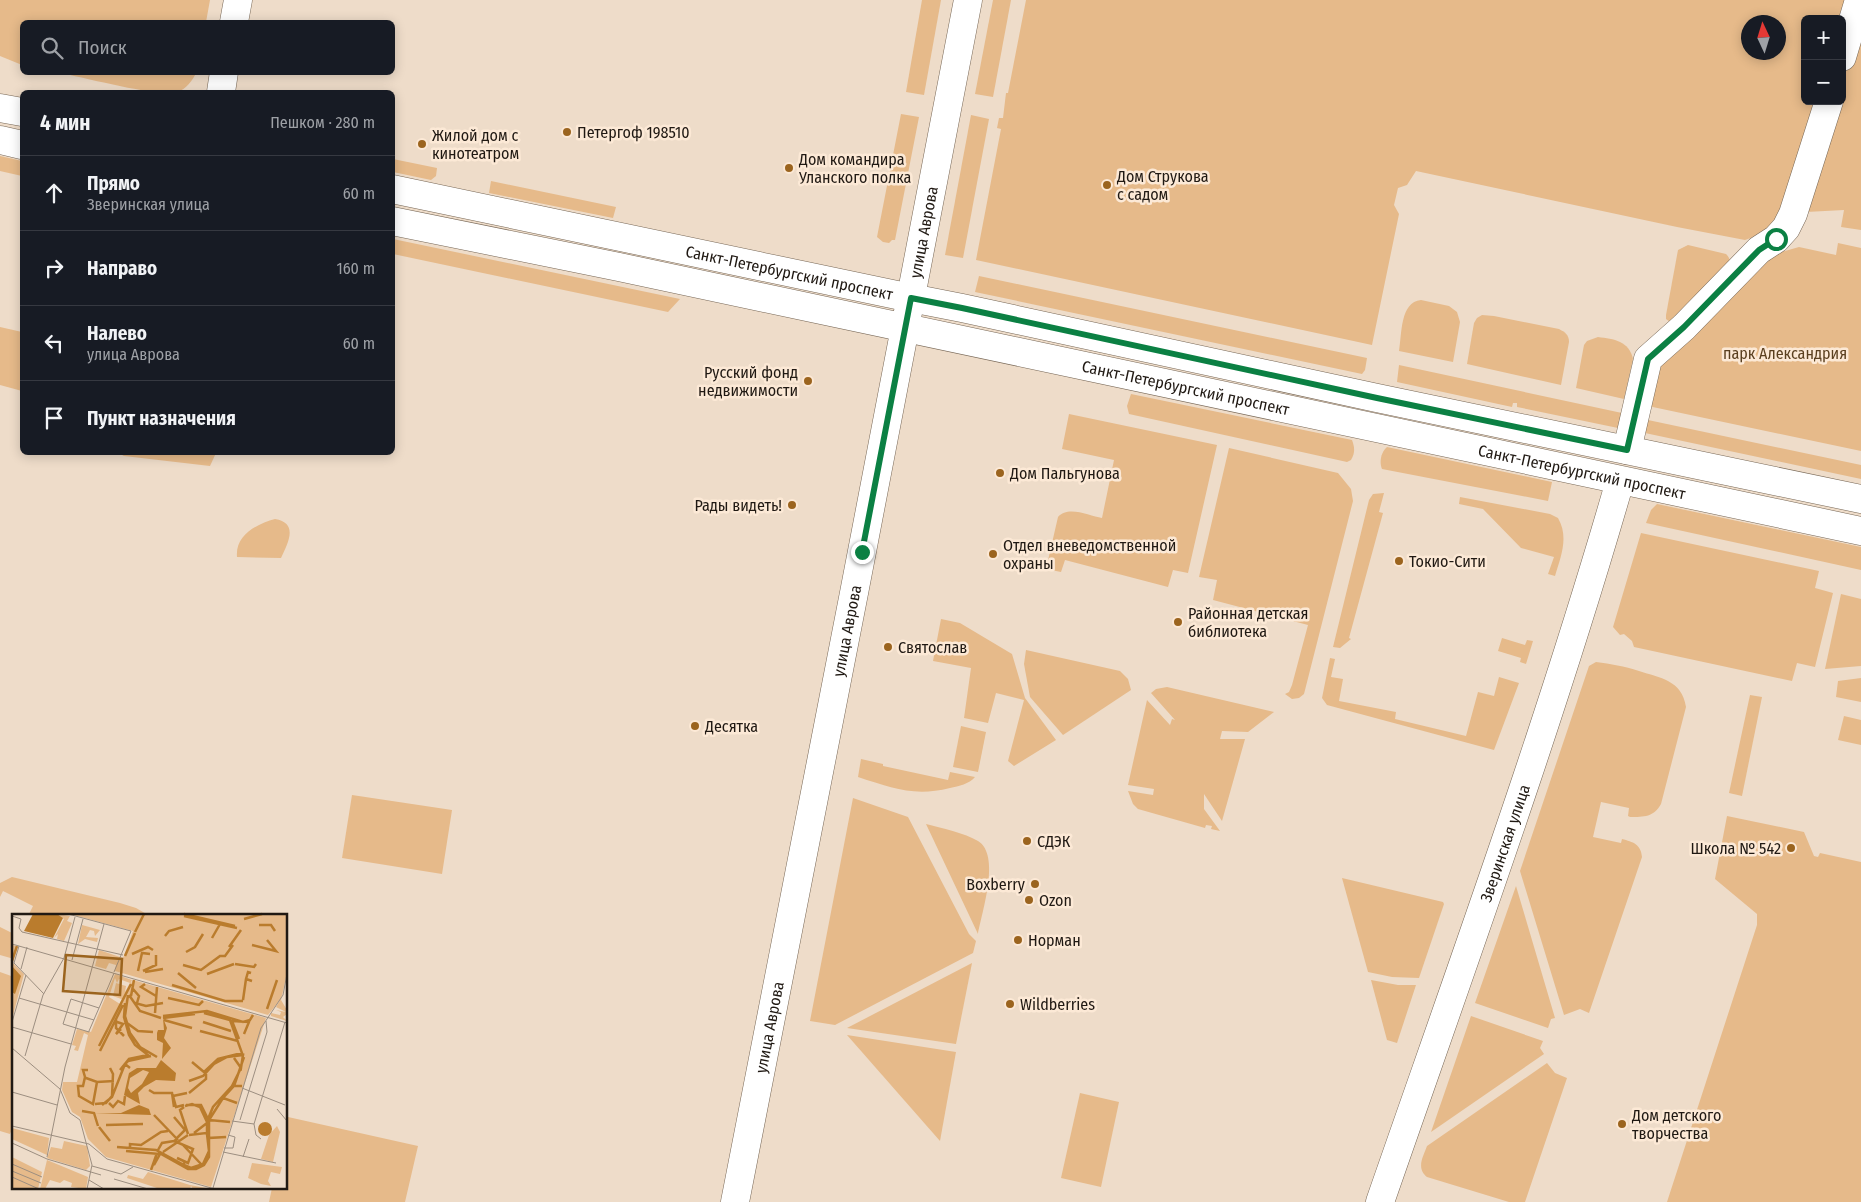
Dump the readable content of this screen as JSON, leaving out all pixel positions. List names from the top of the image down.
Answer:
{
  "streets": {
    "main road": ["улица Аврова", "Санкт-Петербургский проспект", "Зверинская улица"]
  },
  "crossings": [
    ["улица Аврова", "Санкт-Петербургский проспект"],
    ["Санкт-Петербургский проспект", "Зверинская улица"]
  ],
  "parks": ["парк Александрия"],
  "places": [
    "Петергоф 198510",
    "Жилой дом с кинотеатром",
    "Дом командира Уланского полка",
    "Дом Струкова с садом",
    "Русский фонд недвижимости",
    "Дом Пальгунова",
    "Рады видеть!",
    "Отдел вневедомственной охраны",
    "Токио-Сити",
    "Районная детская библиотека",
    "Святослав",
    "Десятка",
    "СДЭК",
    "Школа № 542",
    "Boxberry",
    "Ozon",
    "Норман",
    "Wildberries",
    "Дом детского творчества"
  ],
  "north": "top",
  "page": {
    "map_buttons": ["+", "−"],
    "search": "Поиск",
    "heading": ["4 мин", "Пешком · 280 m"],
    "list": [
      ["Прямо", "Зверинская улица", "60 m"],
      ["Направо", "160 m"],
      ["Налево", "улица Аврова", "60 m"],
      "Пункт назначения"
    ]
  }
}
